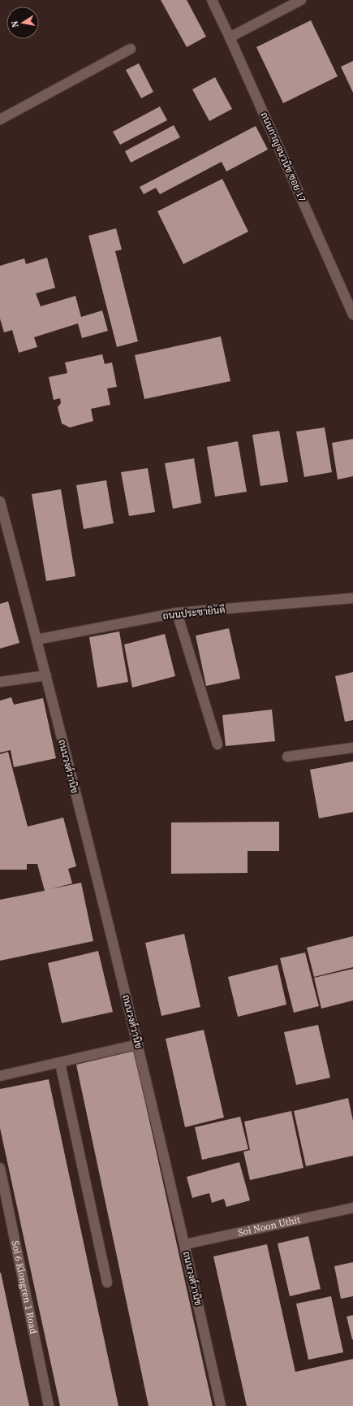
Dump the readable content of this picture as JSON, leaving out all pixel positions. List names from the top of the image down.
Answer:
{
  "streets": {
    "street": [
      "ถนนกาญจนวนิช ซอย 17",
      "ถนนประชายินดี",
      "ถนนวงศ์วานิช",
      "Soi Noon Uthit",
      "Soi 6 Klongren 1 Road"
    ]
  },
  "crossings": [
    ["ถนนประชายินดี", "ถนนวงศ์วานิช"],
    ["ถนนวงศ์วานิช", "Soi Noon Uthit"]
  ],
  "north": "left"
}
